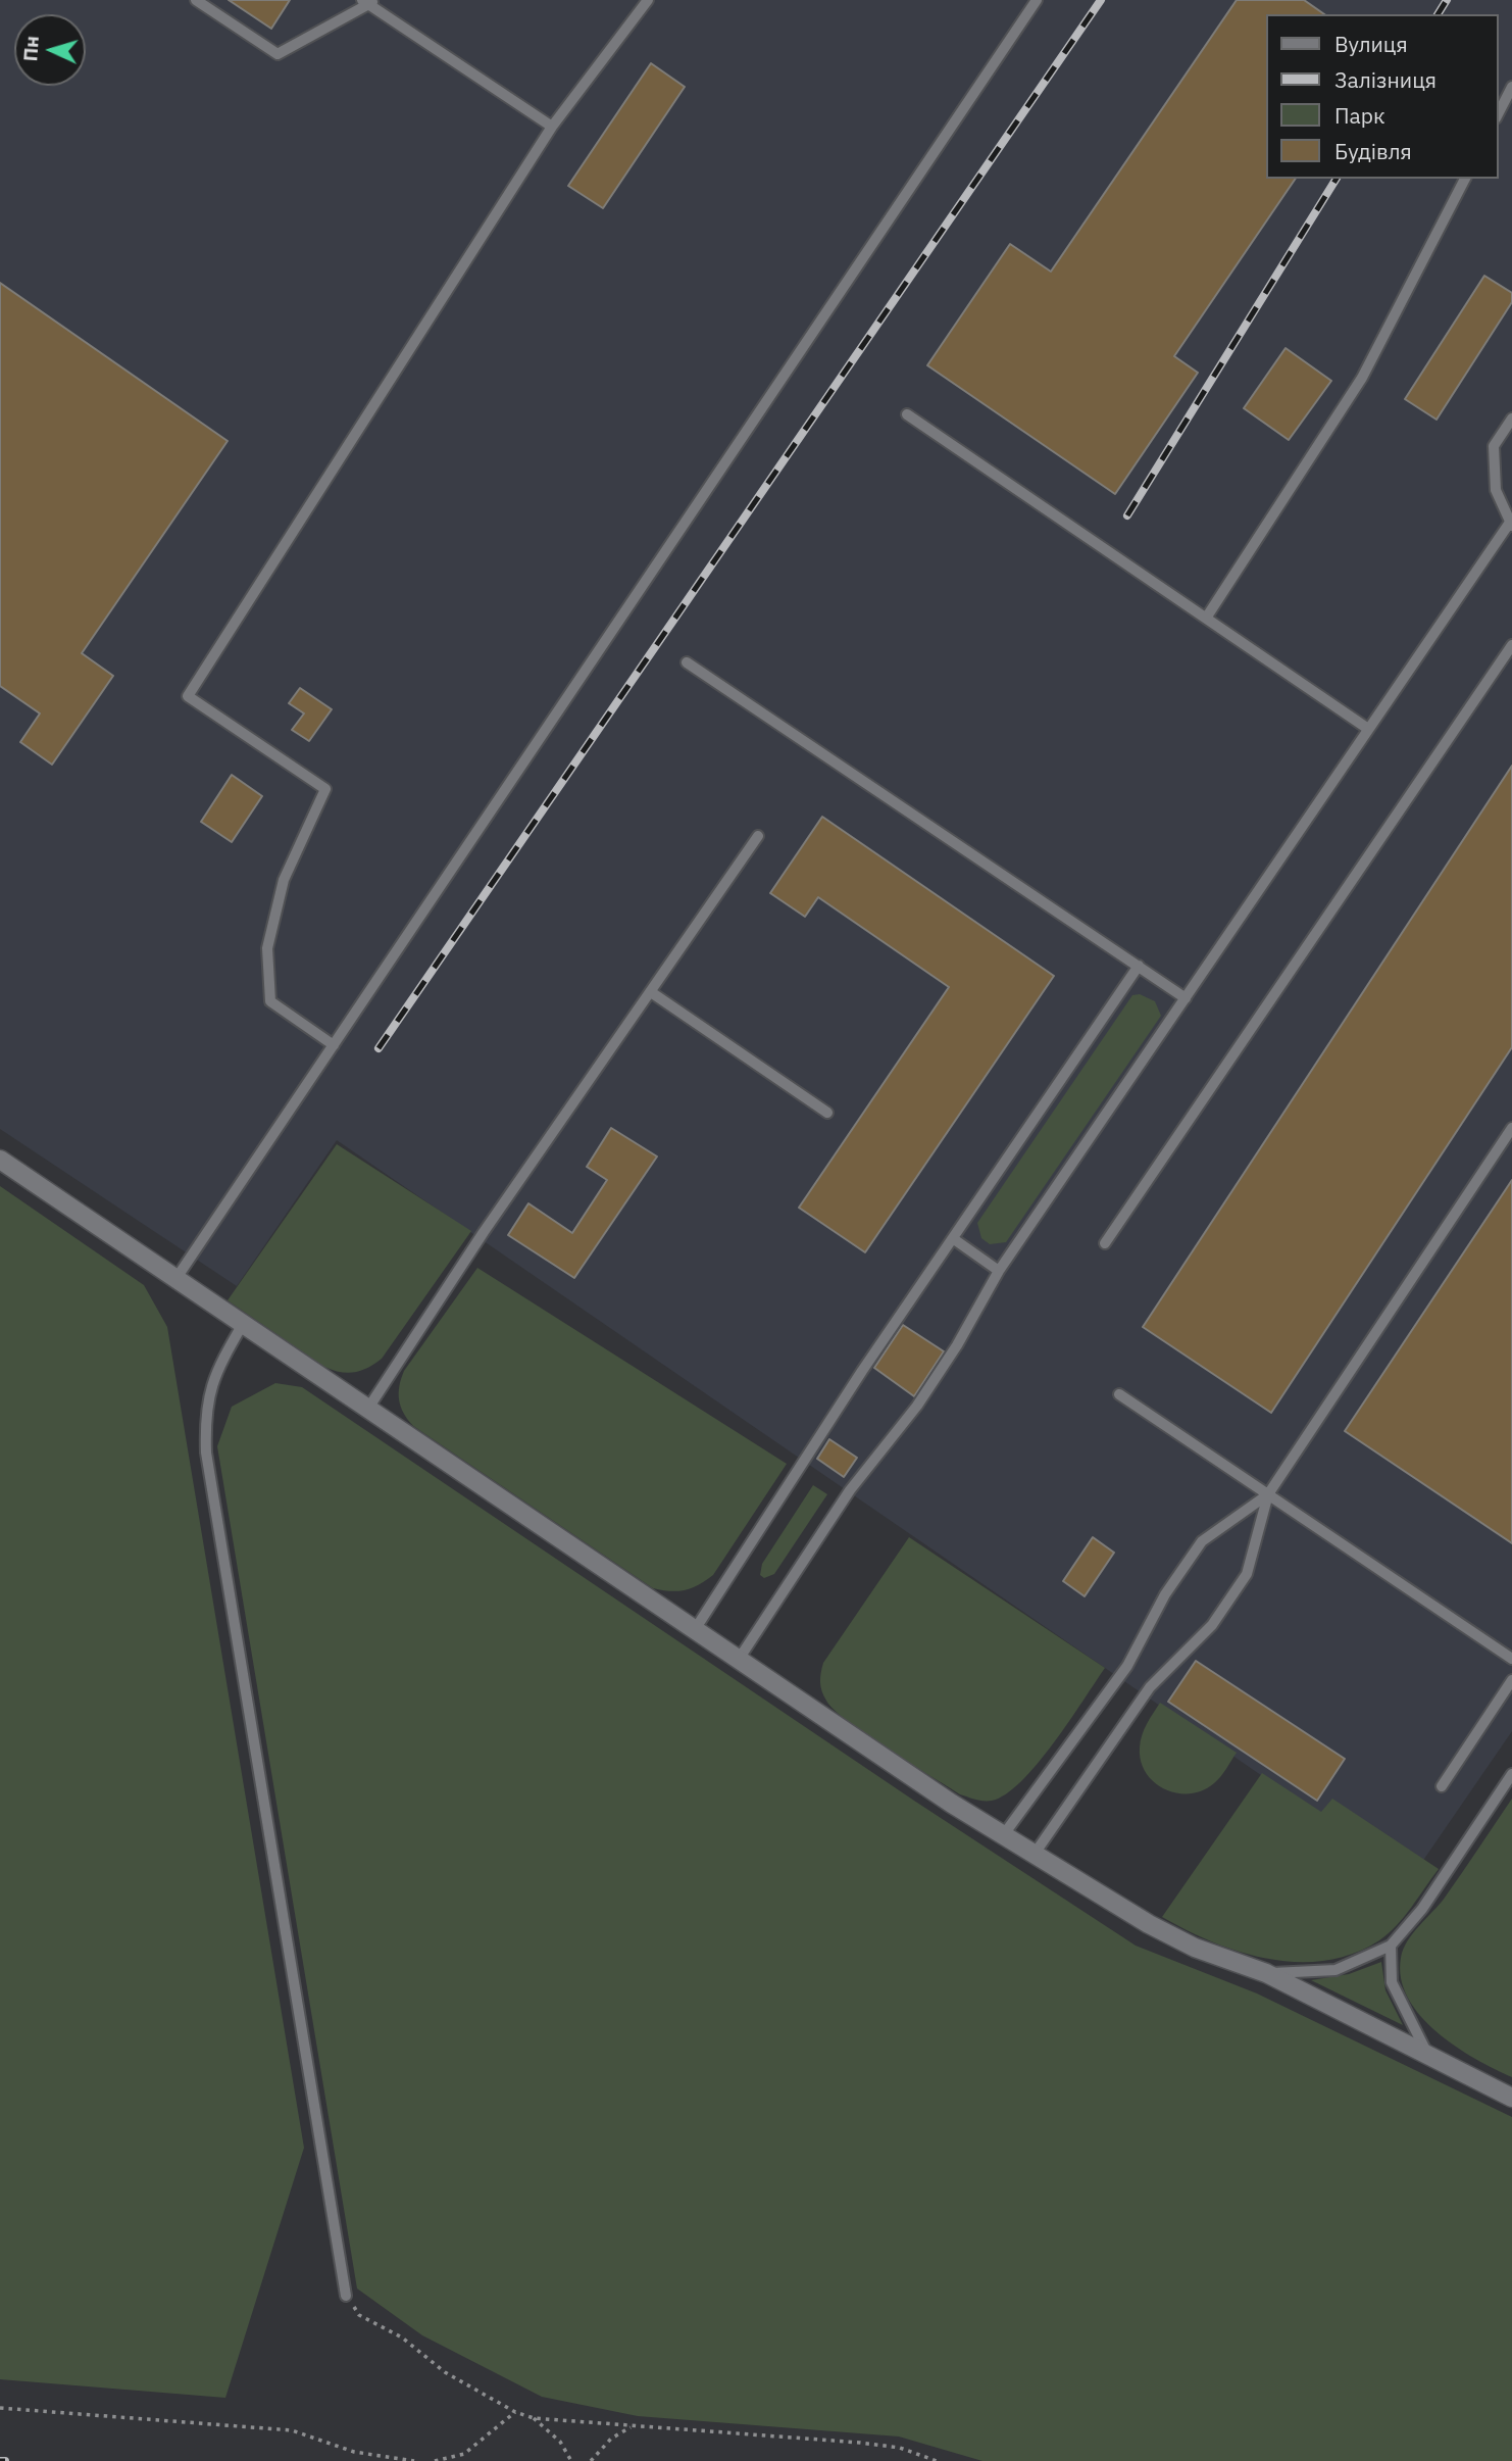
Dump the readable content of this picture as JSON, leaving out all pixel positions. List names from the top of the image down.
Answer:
{
  "legend": [
    "Вулиця",
    "Залізниця",
    "Парк",
    "Будівля"
  ],
  "north": "left"
}
